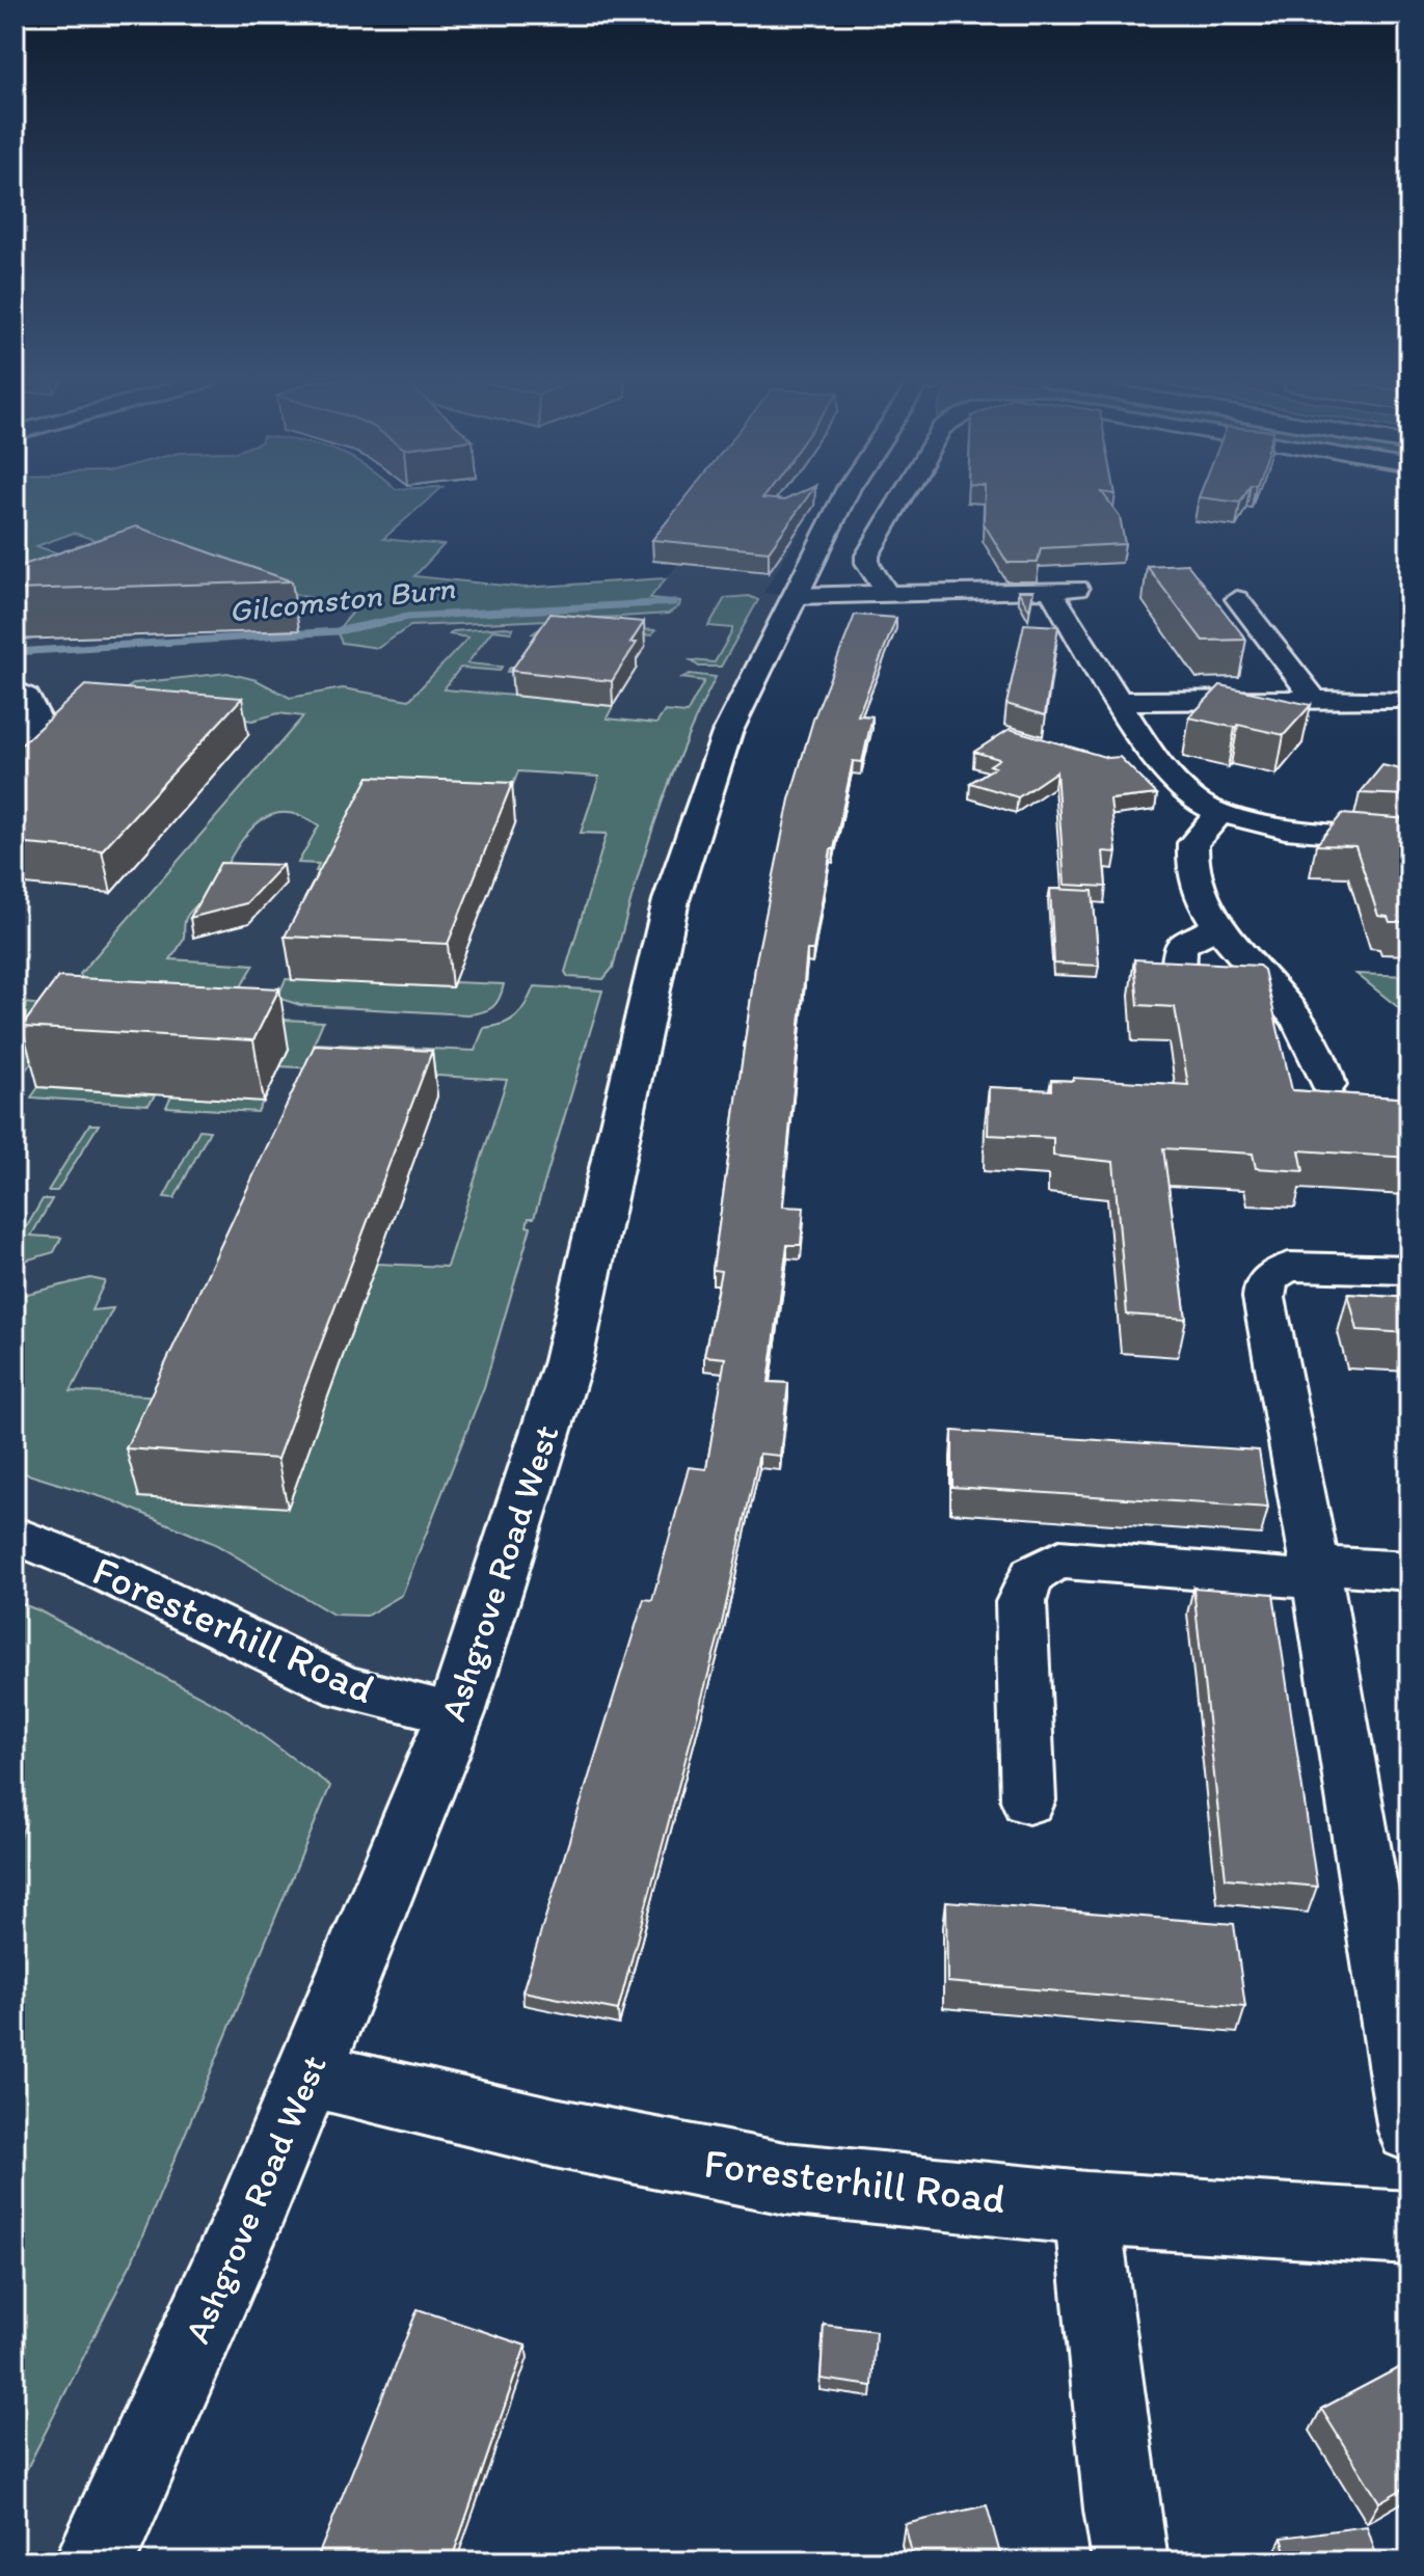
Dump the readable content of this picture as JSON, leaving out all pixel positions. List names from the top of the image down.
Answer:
{
  "streets": {
    "street": ["Ashgrove Road West", "Foresterhill Road"]
  },
  "crossings": [
    ["Ashgrove Road West", "Foresterhill Road"]
  ],
  "water": ["Gilcomston Burn"]
}
